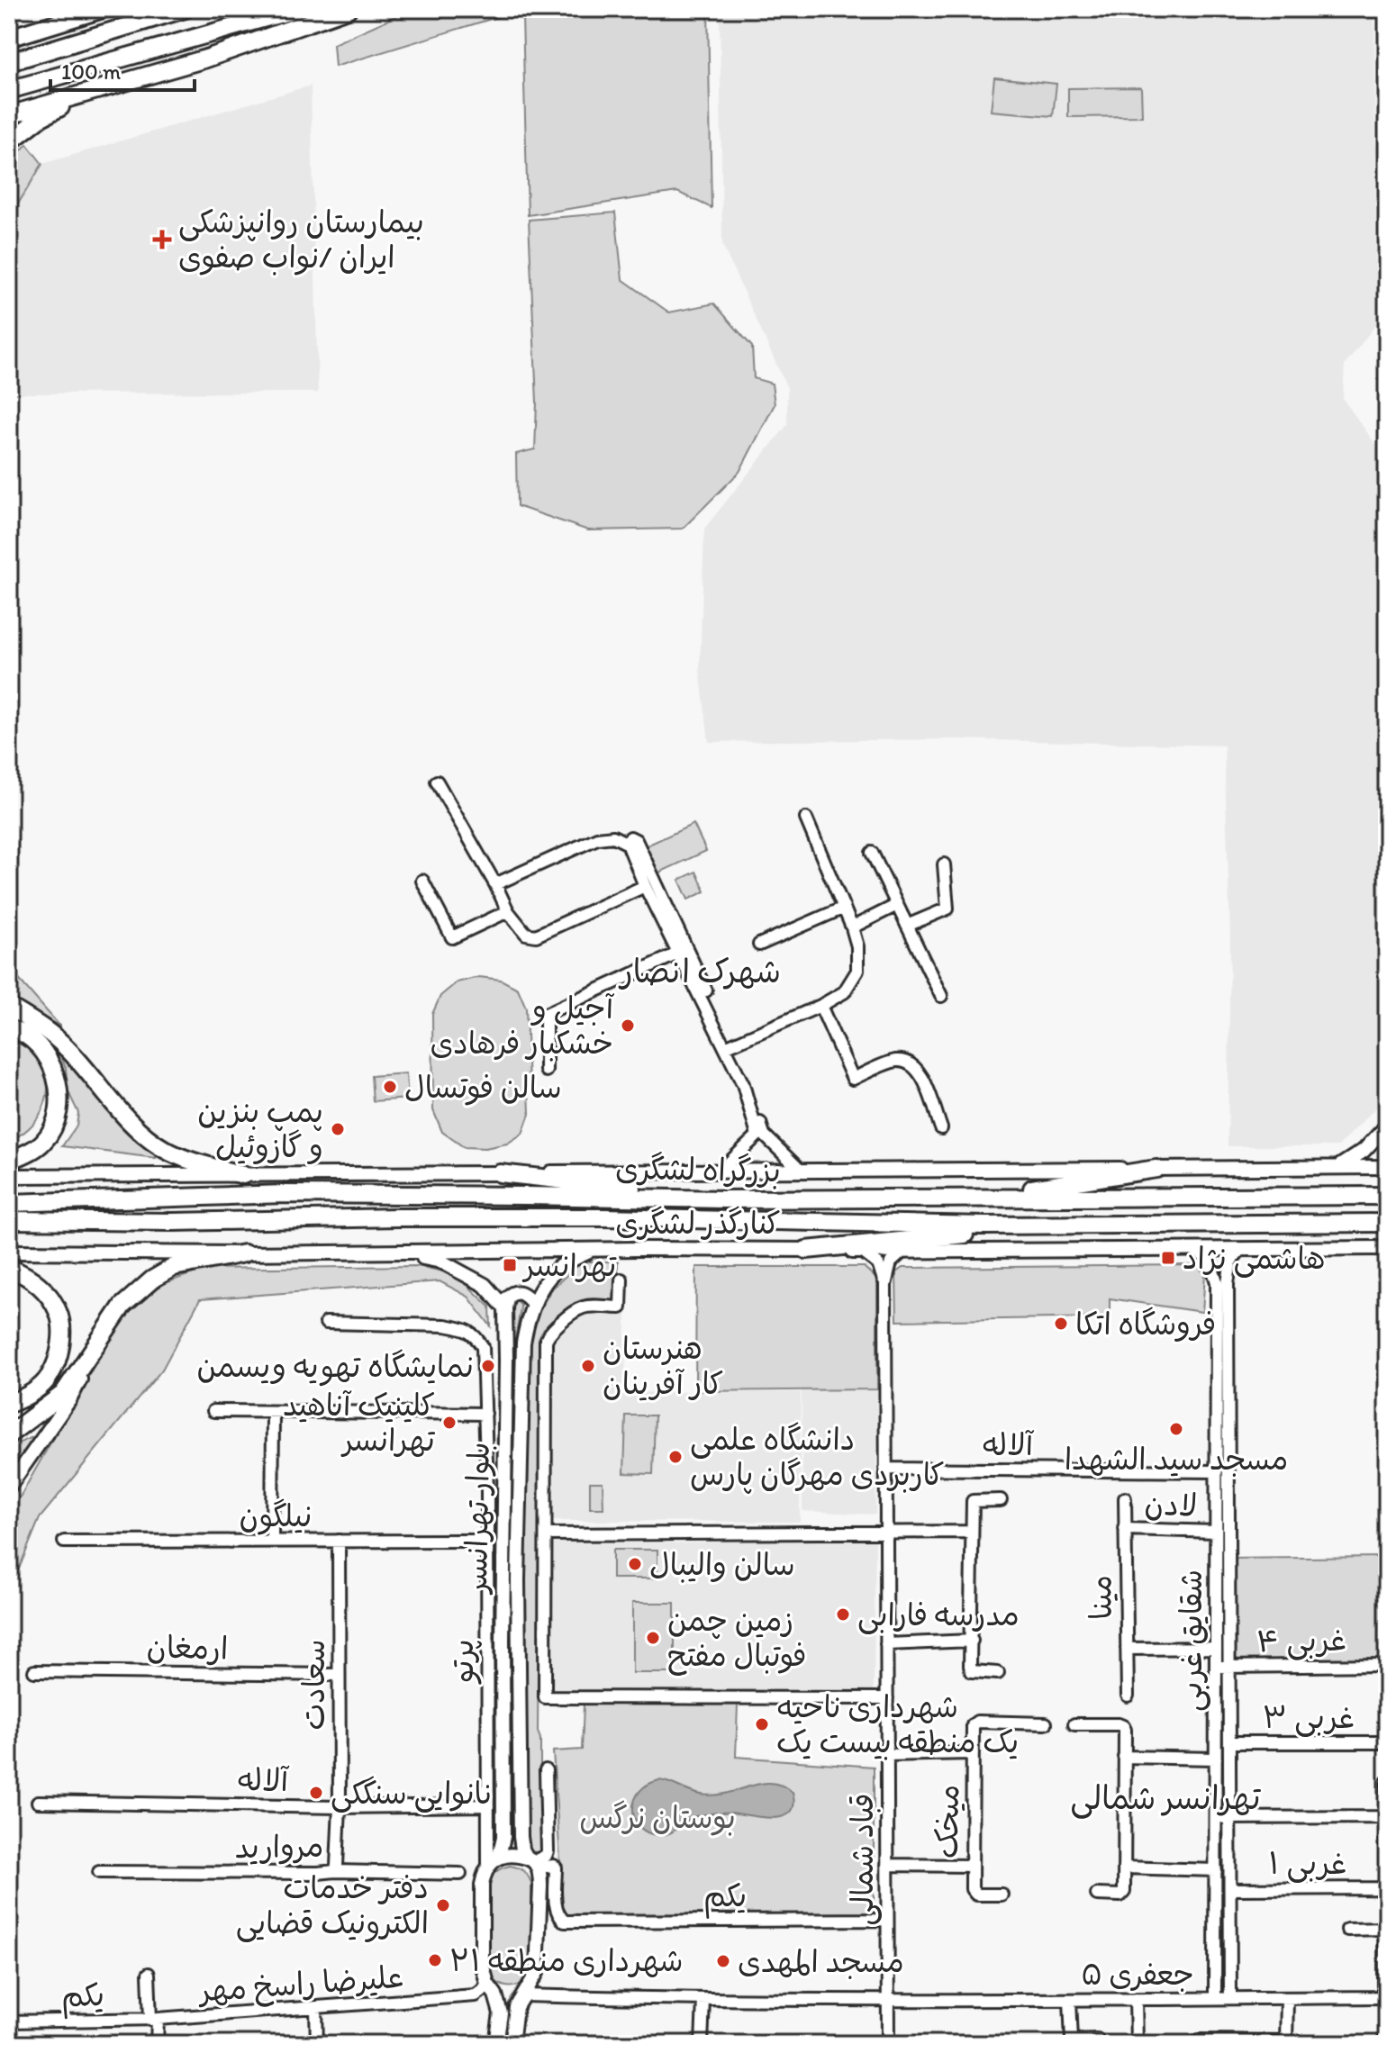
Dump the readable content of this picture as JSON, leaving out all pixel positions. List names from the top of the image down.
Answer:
{
  "streets": {
    "highway": ["بزرگراه لشگری"],
    "main road": ["کنارگذر لشگری", "بلوار تهرانسر"],
    "street": [
      "آلاله",
      "لادن",
      "نیلگون",
      "مینا",
      "شقایق غربی",
      "۴ غربی",
      "ارمغان",
      "پرتو",
      "سعادت",
      "۳ غربی",
      "میخک",
      "مروارید",
      "قباد شمالی",
      "۱ غربی",
      "یکم",
      "جعفری ۵",
      "علیرضا راسخ مهر"
    ]
  },
  "crossings": [
    ["کنارگذر لشگری", "بلوار تهرانسر"],
    ["آلاله", "شقایق غربی"],
    ["آلاله", "پرتو"],
    ["آلاله", "سعادت"],
    ["آلاله", "قباد شمالی"],
    ["لادن", "مینا"],
    ["لادن", "شقایق غربی"],
    ["نیلگون", "پرتو"],
    ["نیلگون", "سعادت"],
    ["بلوار تهرانسر", "یکم"],
    ["بلوار تهرانسر", "جعفری ۵"],
    ["شقایق غربی", "۴ غربی"],
    ["شقایق غربی", "۳ غربی"],
    ["شقایق غربی", "۱ غربی"],
    ["شقایق غربی", "جعفری ۵"],
    ["ارمغان", "سعادت"],
    ["سعادت", "مروارید"],
    ["قباد شمالی", "یکم"],
    ["قباد شمالی", "جعفری ۵"],
    ["یکم", "علیرضا راسخ مهر"]
  ],
  "districts": ["شهرک انصار", "تهرانسر شمالی"],
  "parks": ["بوستان نرگس"],
  "places": {
    "health": ["بیمارستان روانپزشکی ایران /نواب صفوی"],
    "other": [
      "آجیل و خشکبار فرهادی",
      "سالن فوتسال",
      "پمپ بنزین و گازوئیل",
      "فروشگاه اتکا",
      "نمایشگاه تهویه ویسمن",
      "هنرستان کار آفرینان",
      "کلینیک آناهید تهرانسر",
      "مسجد سید الشهدا",
      "دانشگاه علمی کاربردی مهرگان پارس",
      "سالن والیبال",
      "مدرسه فارابی",
      "زمین چمن فوتبال مفتح",
      "شهرداری ناحیه یک منطقه بیست یک",
      "نانوایی سنگکی",
      "دفتر خدمات الکترونیک قضایی",
      "شهرداری منطقه ۲۱",
      "مسجد المهدی"
    ],
    "transit": ["هاشمی نژاد", "تهرانسر"]
  },
  "scale_bar": "100 m"
}
